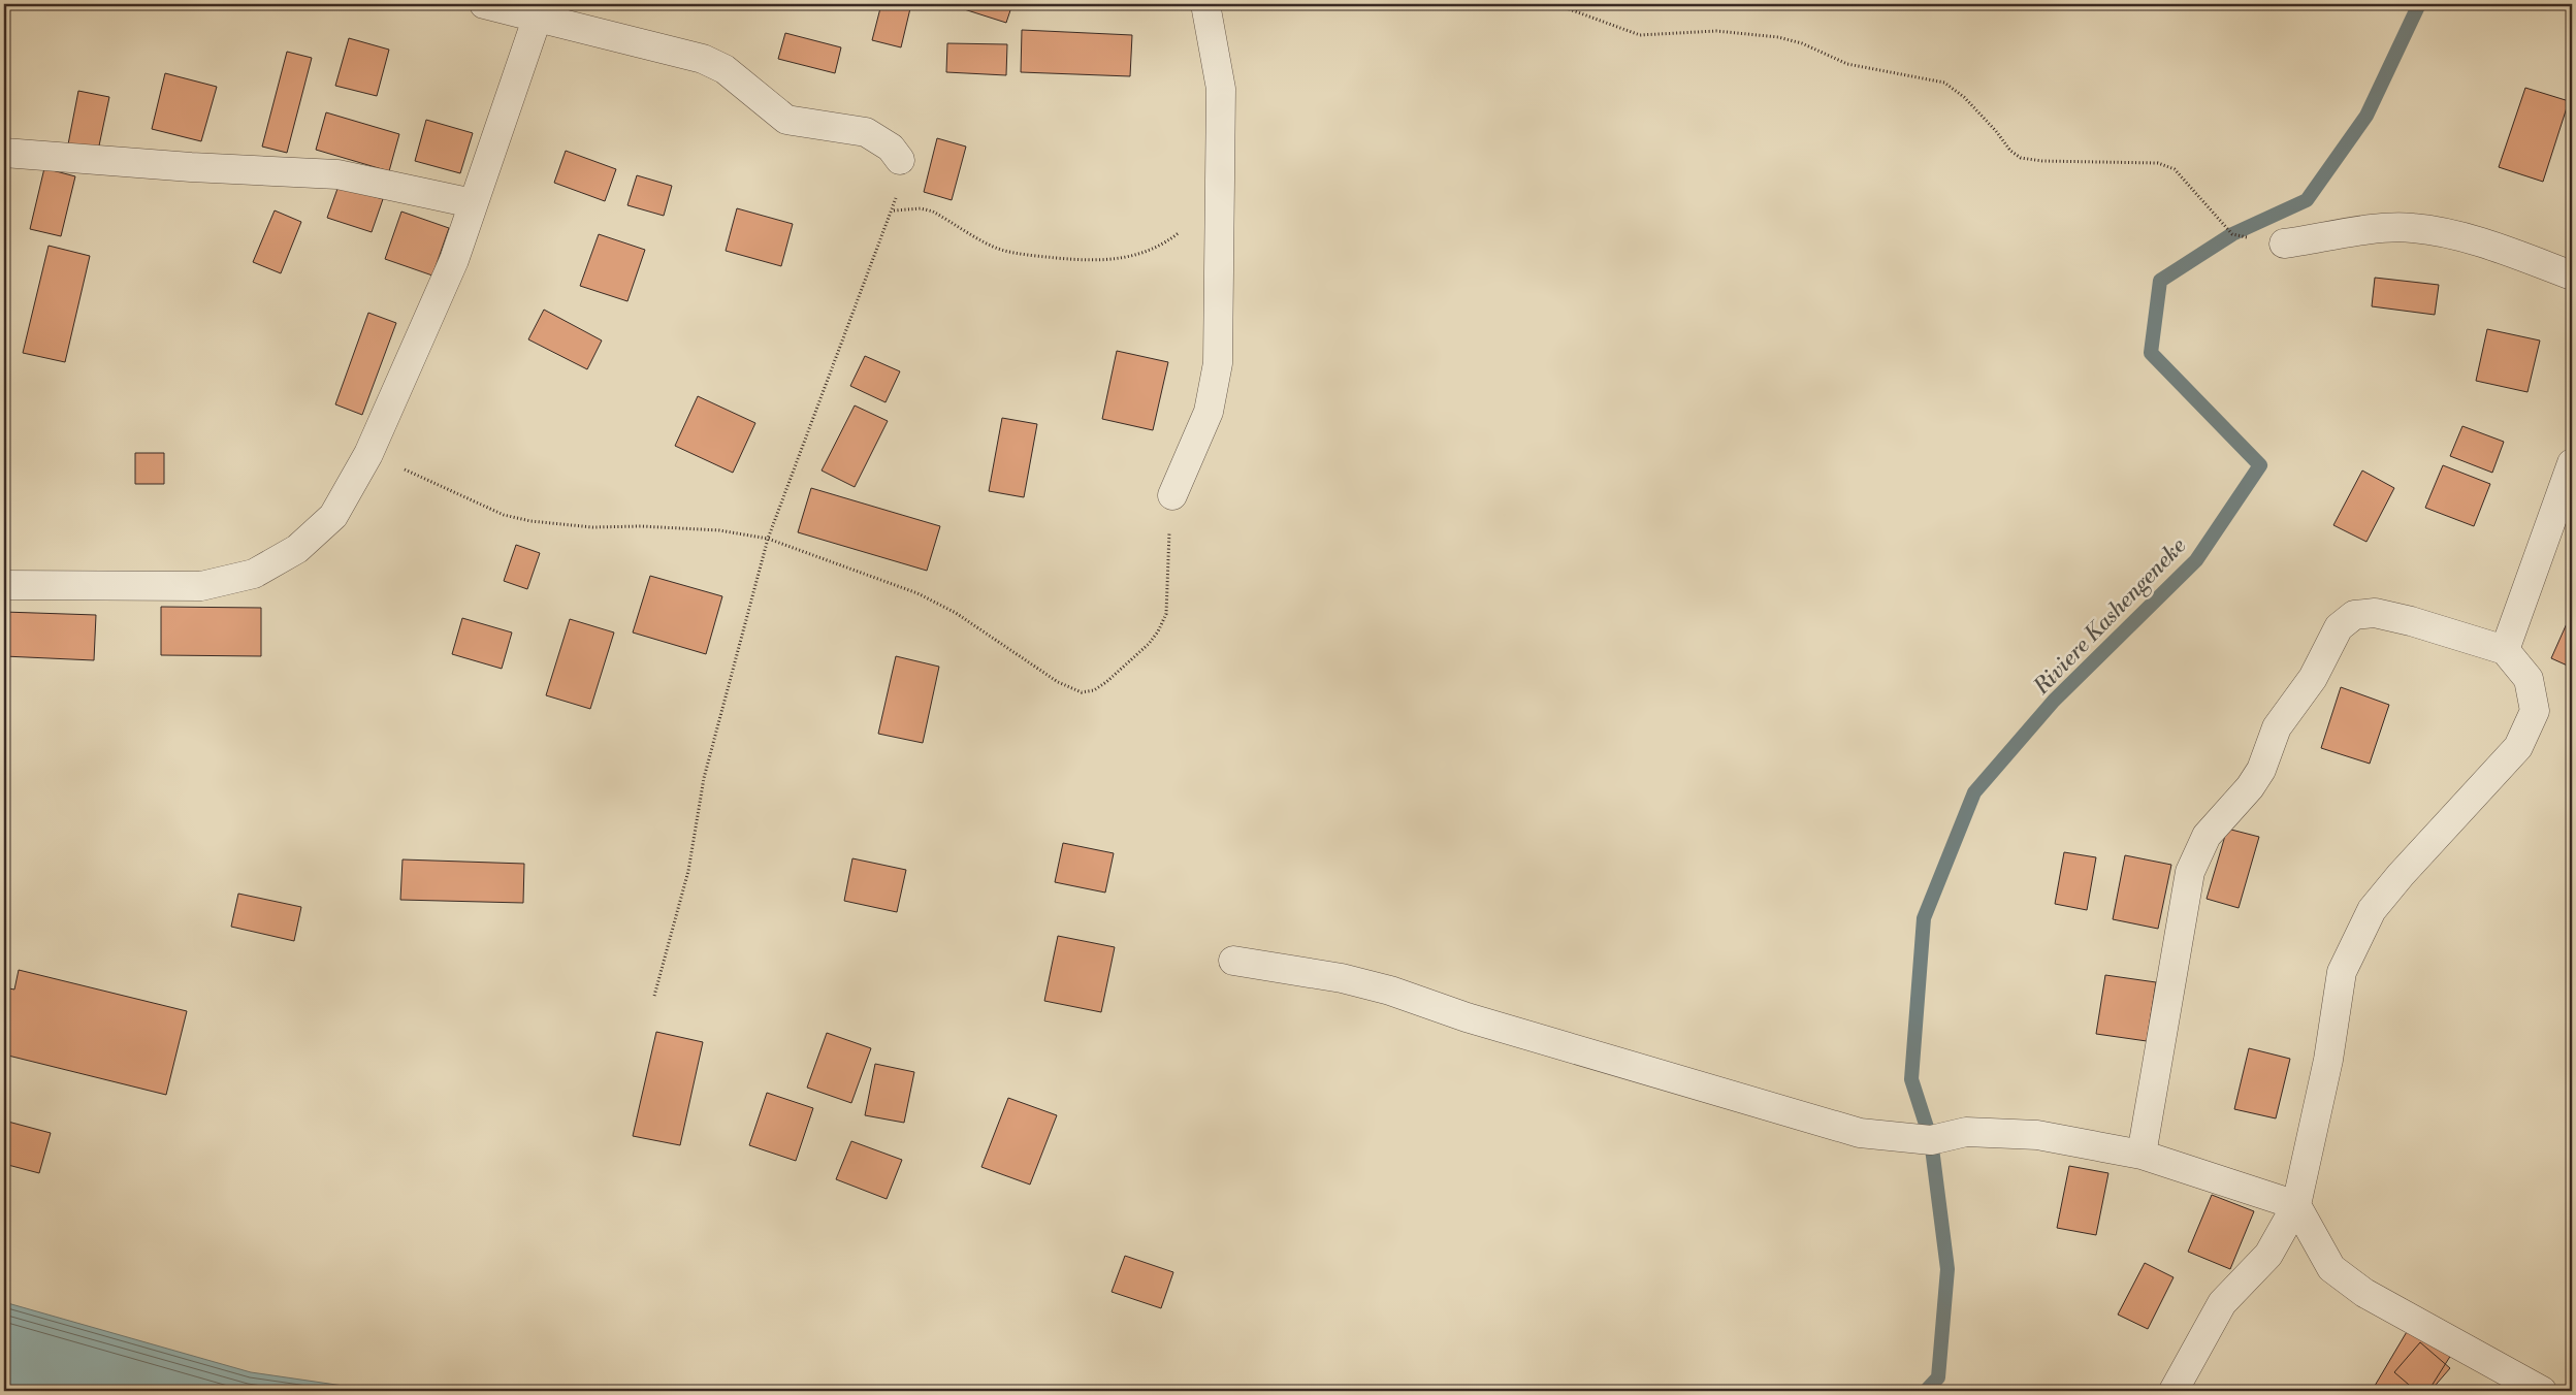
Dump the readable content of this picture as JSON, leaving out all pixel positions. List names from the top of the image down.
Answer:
{
  "water": ["Riviere Kashengeneke"]
}
